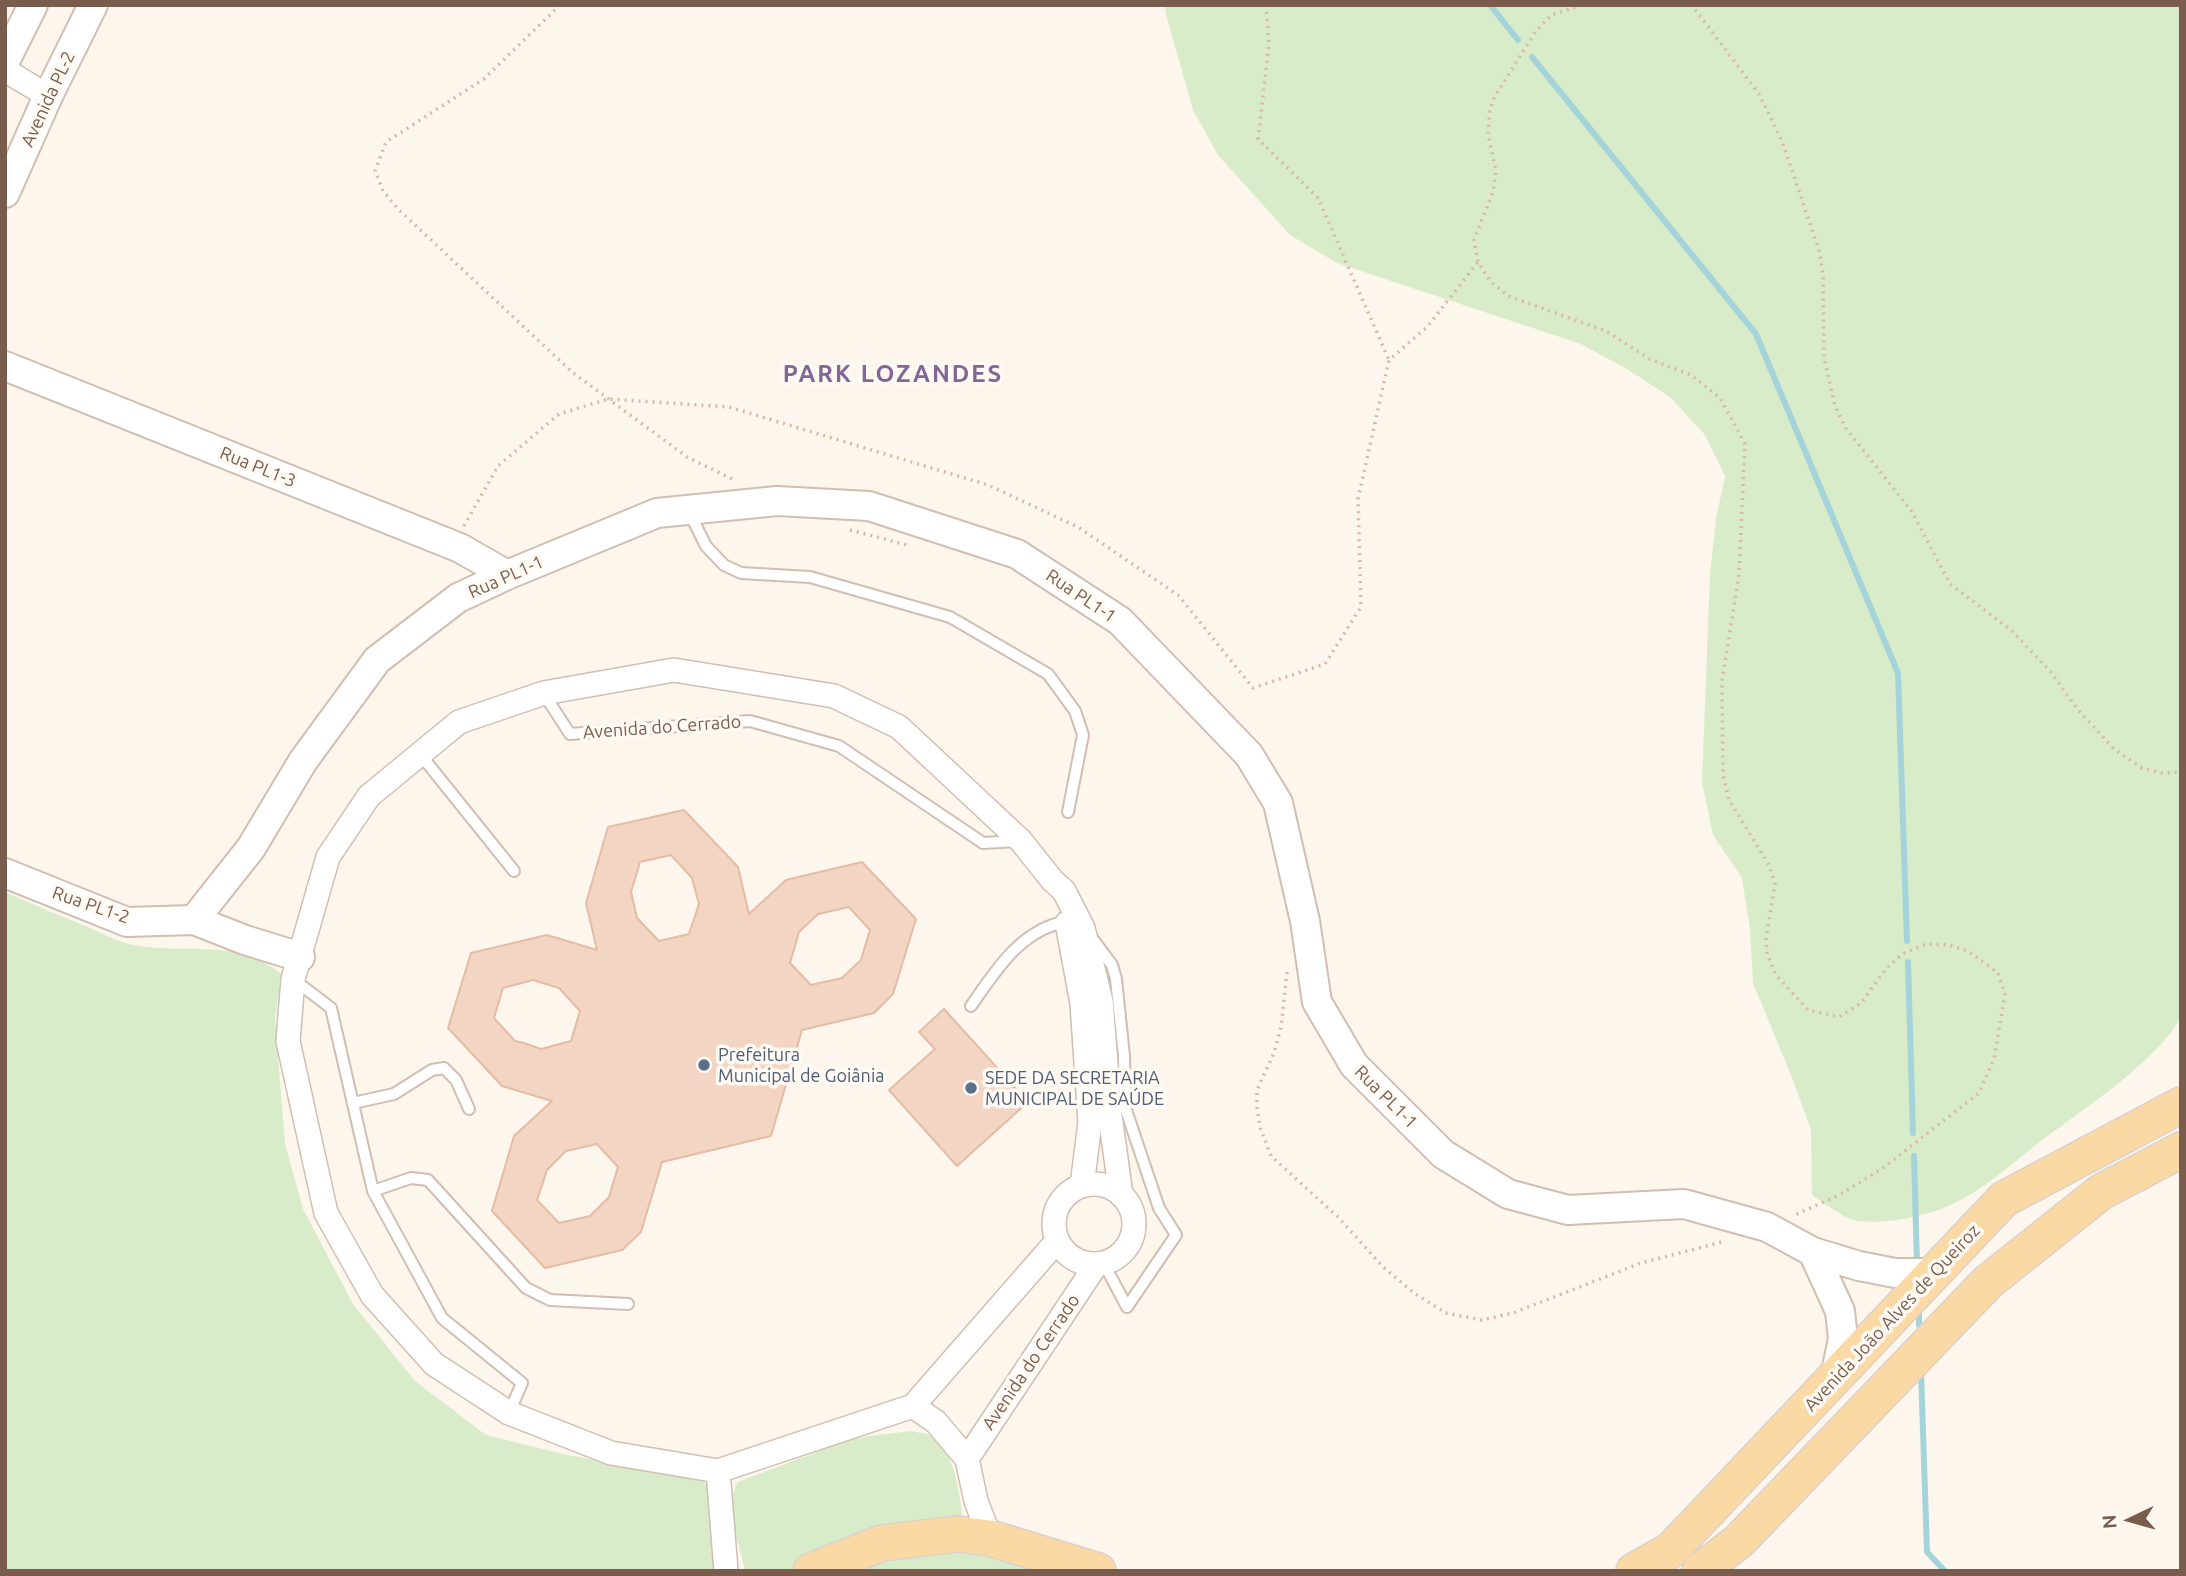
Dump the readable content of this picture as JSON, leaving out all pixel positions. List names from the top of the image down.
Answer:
{
  "streets": {
    "main road": ["Avenida João Alves de Queiroz"],
    "street": [
      "Avenida PL-2",
      "Rua PL1-3",
      "Rua PL1-1",
      "Avenida do Cerrado",
      "Rua PL1-2"
    ]
  },
  "crossings": [
    ["Rua PL1-3", "Rua PL1-1"],
    ["Rua PL1-1", "Rua PL1-2"],
    ["Rua PL1-1", "Avenida João Alves de Queiroz"]
  ],
  "districts": ["PARK LOZANDES"],
  "places": ["Prefeitura Municipal de Goiânia", "SEDE DA SECRETARIA MUNICIPAL DE SAÚDE"],
  "north": "left"
}
